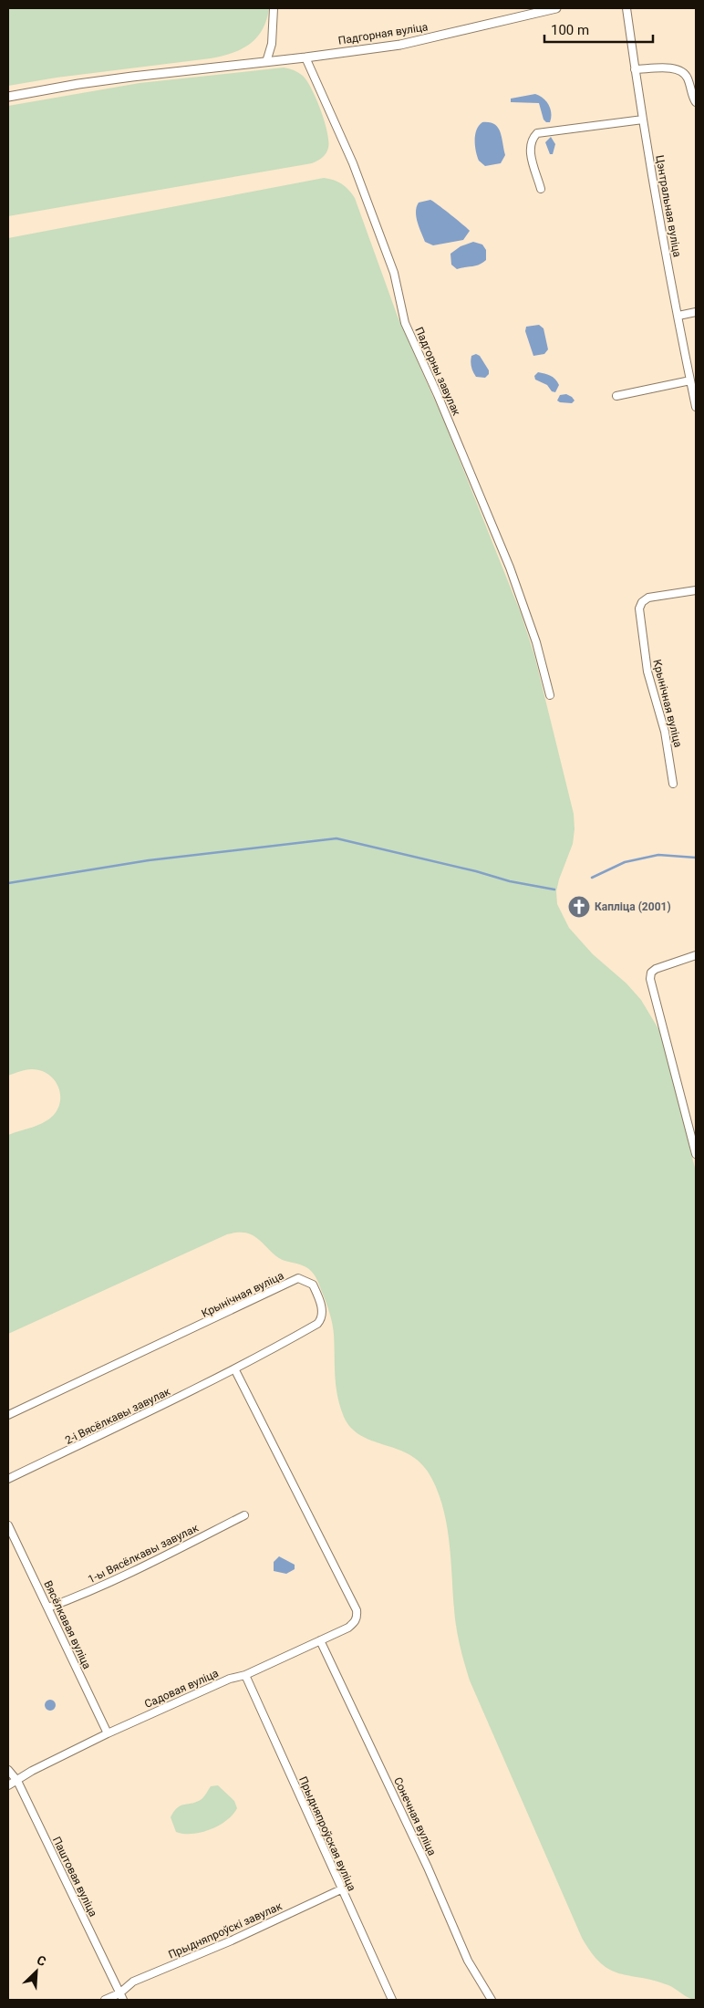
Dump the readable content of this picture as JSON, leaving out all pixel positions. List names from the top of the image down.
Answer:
{
  "streets": {
    "street": [
      "Падгорная вуліца",
      "Цэнтральная вуліца",
      "Падгорны завулак",
      "Крынічная вуліца",
      "2-і Вясёлкавы завулак",
      "1-ы Вясёлкавы завулак",
      "Вясёлкавая вуліца",
      "Садовая вуліца",
      "Сонечная вуліца",
      "Прыдняпроўская вуліца",
      "Паштовая вуліца",
      "Прыдняпроўскі завулак"
    ]
  },
  "crossings": [
    ["Падгорная вуліца", "Падгорны завулак"],
    ["Крынічная вуліца", "2-і Вясёлкавы завулак"],
    ["Крынічная вуліца", "Садовая вуліца"],
    ["2-і Вясёлкавы завулак", "Садовая вуліца"],
    ["1-ы Вясёлкавы завулак", "Вясёлкавая вуліца"],
    ["Вясёлкавая вуліца", "Садовая вуліца"],
    ["Садовая вуліца", "Сонечная вуліца"],
    ["Садовая вуліца", "Прыдняпроўская вуліца"],
    ["Садовая вуліца", "Паштовая вуліца"],
    ["Прыдняпроўская вуліца", "Прыдняпроўскі завулак"],
    ["Паштовая вуліца", "Прыдняпроўскі завулак"]
  ],
  "places": {
    "church": ["Капліца (2001)"]
  },
  "scale_bar": "100 m",
  "north": "top right"
}
